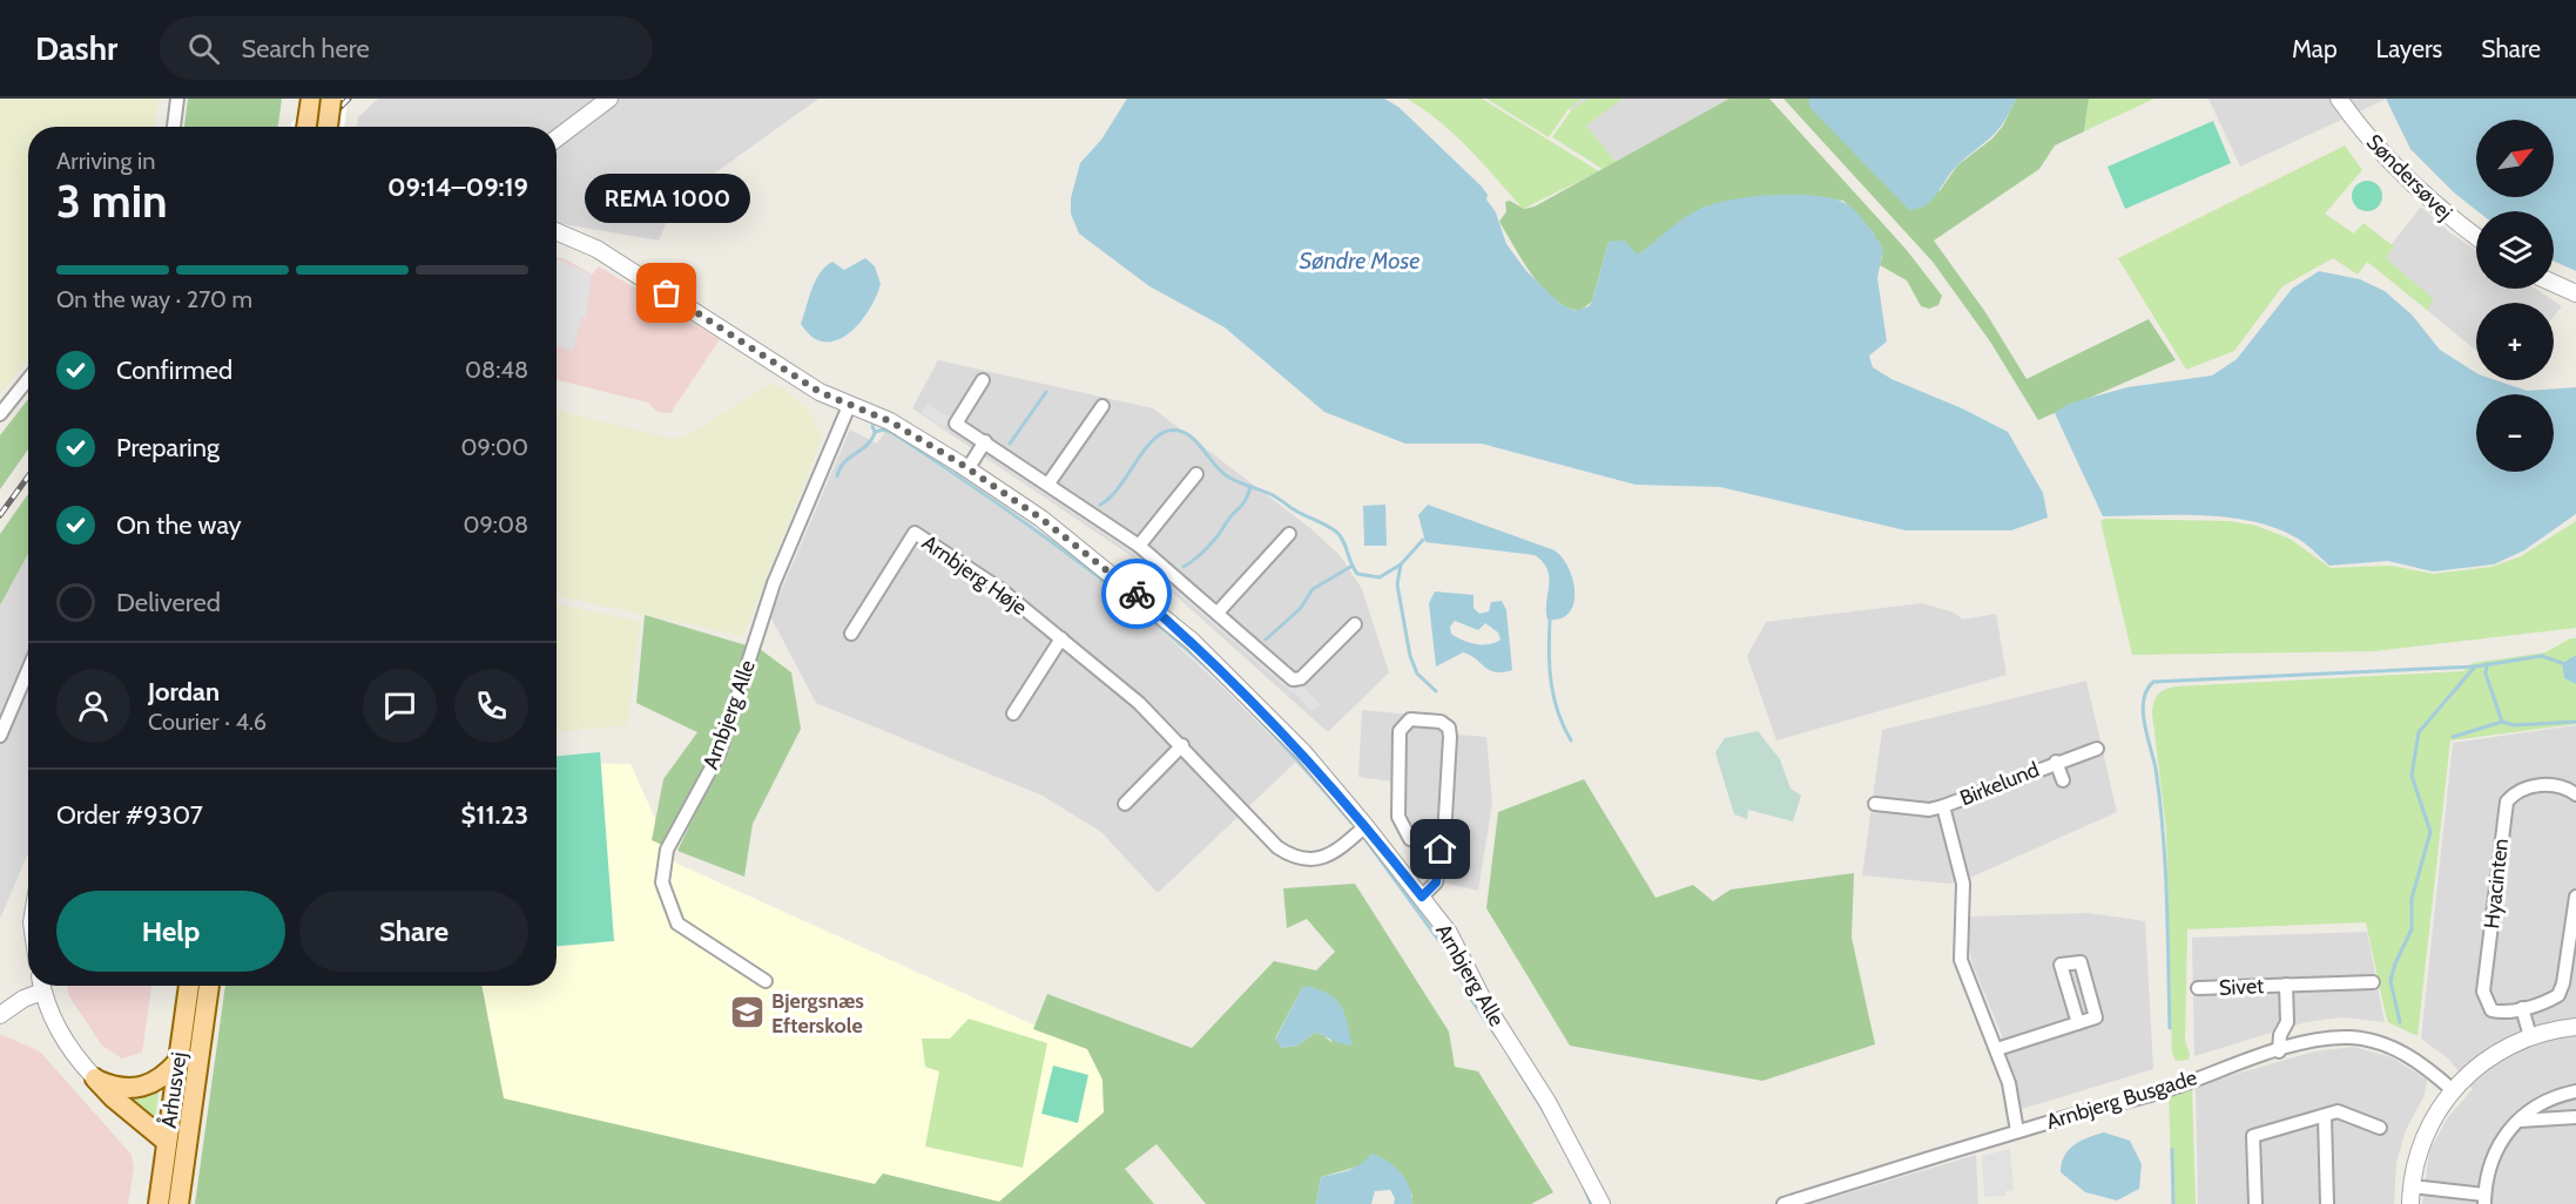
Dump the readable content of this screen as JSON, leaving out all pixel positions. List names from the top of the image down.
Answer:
{
  "streets": {
    "main road": ["Århusvej"],
    "street": [
      "Søndersøvej",
      "Arnbjerg Høje",
      "Arnbjerg Alle",
      "Birkelund",
      "Hyacinten",
      "Sivet",
      "Arnbjerg Busgade"
    ]
  },
  "crossings": [
    ["Arnbjerg Høje", "Arnbjerg Alle"],
    ["Birkelund", "Arnbjerg Busgade"],
    ["Sivet", "Arnbjerg Busgade"]
  ],
  "water": ["Søndre Mose"],
  "places": {
    "other": ["REMA 1000"],
    "school or university": ["Bjergsnæs Efterskole"]
  },
  "north": "top right",
  "page": {
    "header": "Dashr",
    "search": "Search here",
    "nav": ["Map", "Layers", "Share"],
    "map_buttons": ["+", "−"],
    "heading": ["3 min", "Arriving in", "09:14–09:19"],
    "panel": [
      "Jordan",
      "Courier · 4.6",
      "Order #9307",
      "$11.23"
    ],
    "bubble": "REMA 1000",
    "bar": "On the way · 270 m",
    "list": [
      ["Confirmed", "08:48"],
      ["Preparing", "09:00"],
      ["On the way", "09:08"],
      "Delivered"
    ],
    "buttons": ["Help", "Share"]
  }
}
